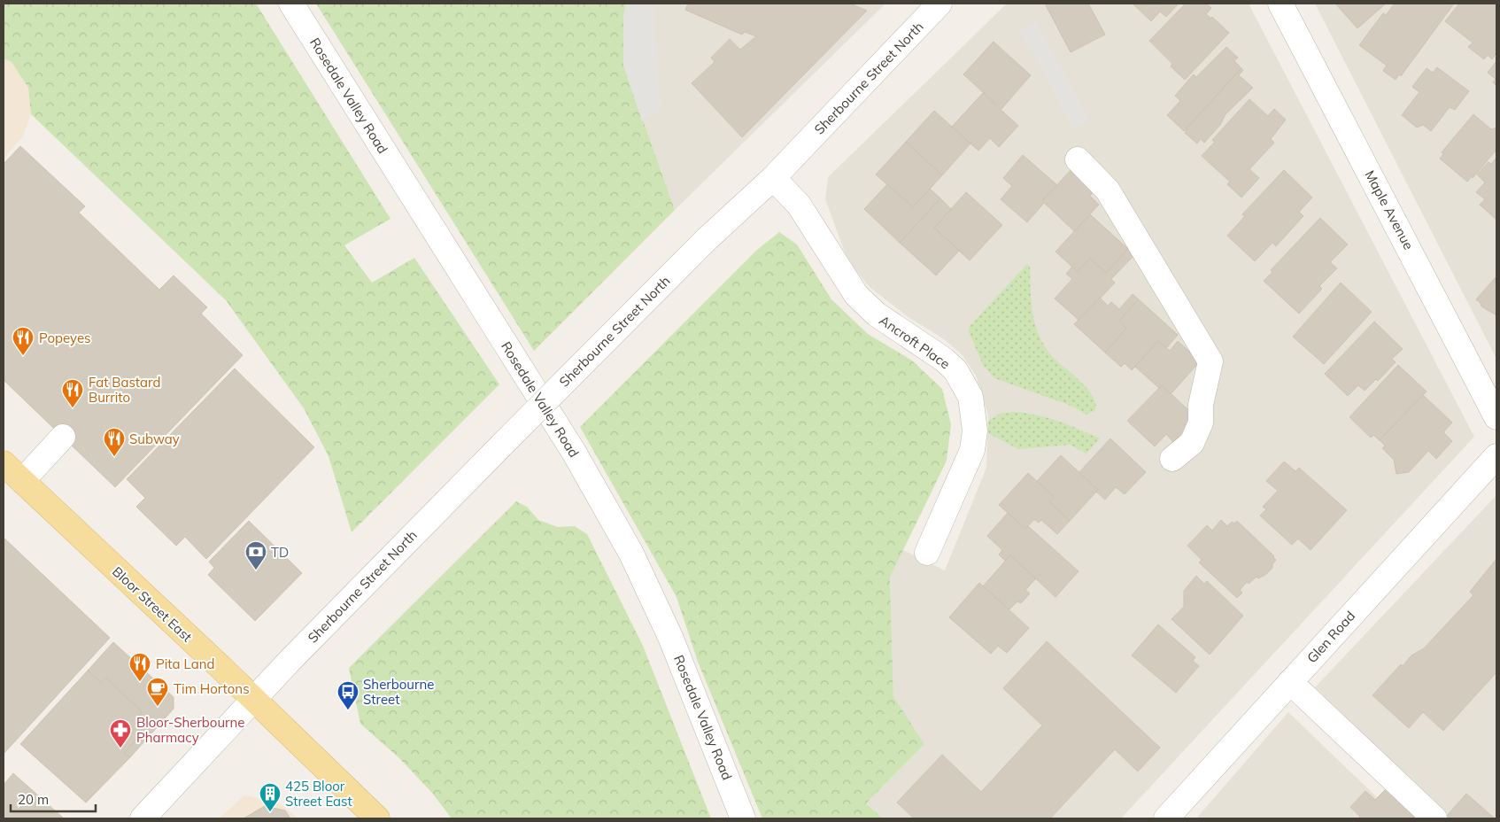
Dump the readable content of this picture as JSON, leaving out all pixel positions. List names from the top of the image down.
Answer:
{
  "streets": {
    "main road": ["Bloor Street East"],
    "street": [
      "Sherbourne Street North",
      "Rosedale Valley Road",
      "Maple Avenue",
      "Ancroft Place",
      "Glen Road"
    ]
  },
  "crossings": [
    ["Sherbourne Street North", "Ancroft Place"],
    ["Sherbourne Street North", "Bloor Street East"]
  ],
  "places": {
    "restaurant": [
      "Popeyes",
      "Fat Bastard Burrito",
      "Subway",
      "Pita Land"
    ],
    "bank": ["TD"],
    "cafe": ["Tim Hortons"],
    "bus stop": ["Sherbourne Street"],
    "pharmacy": ["Bloor-Sherbourne Pharmacy"],
    "building": ["425 Bloor Street East"]
  },
  "scale_bar": "20 m"
}
